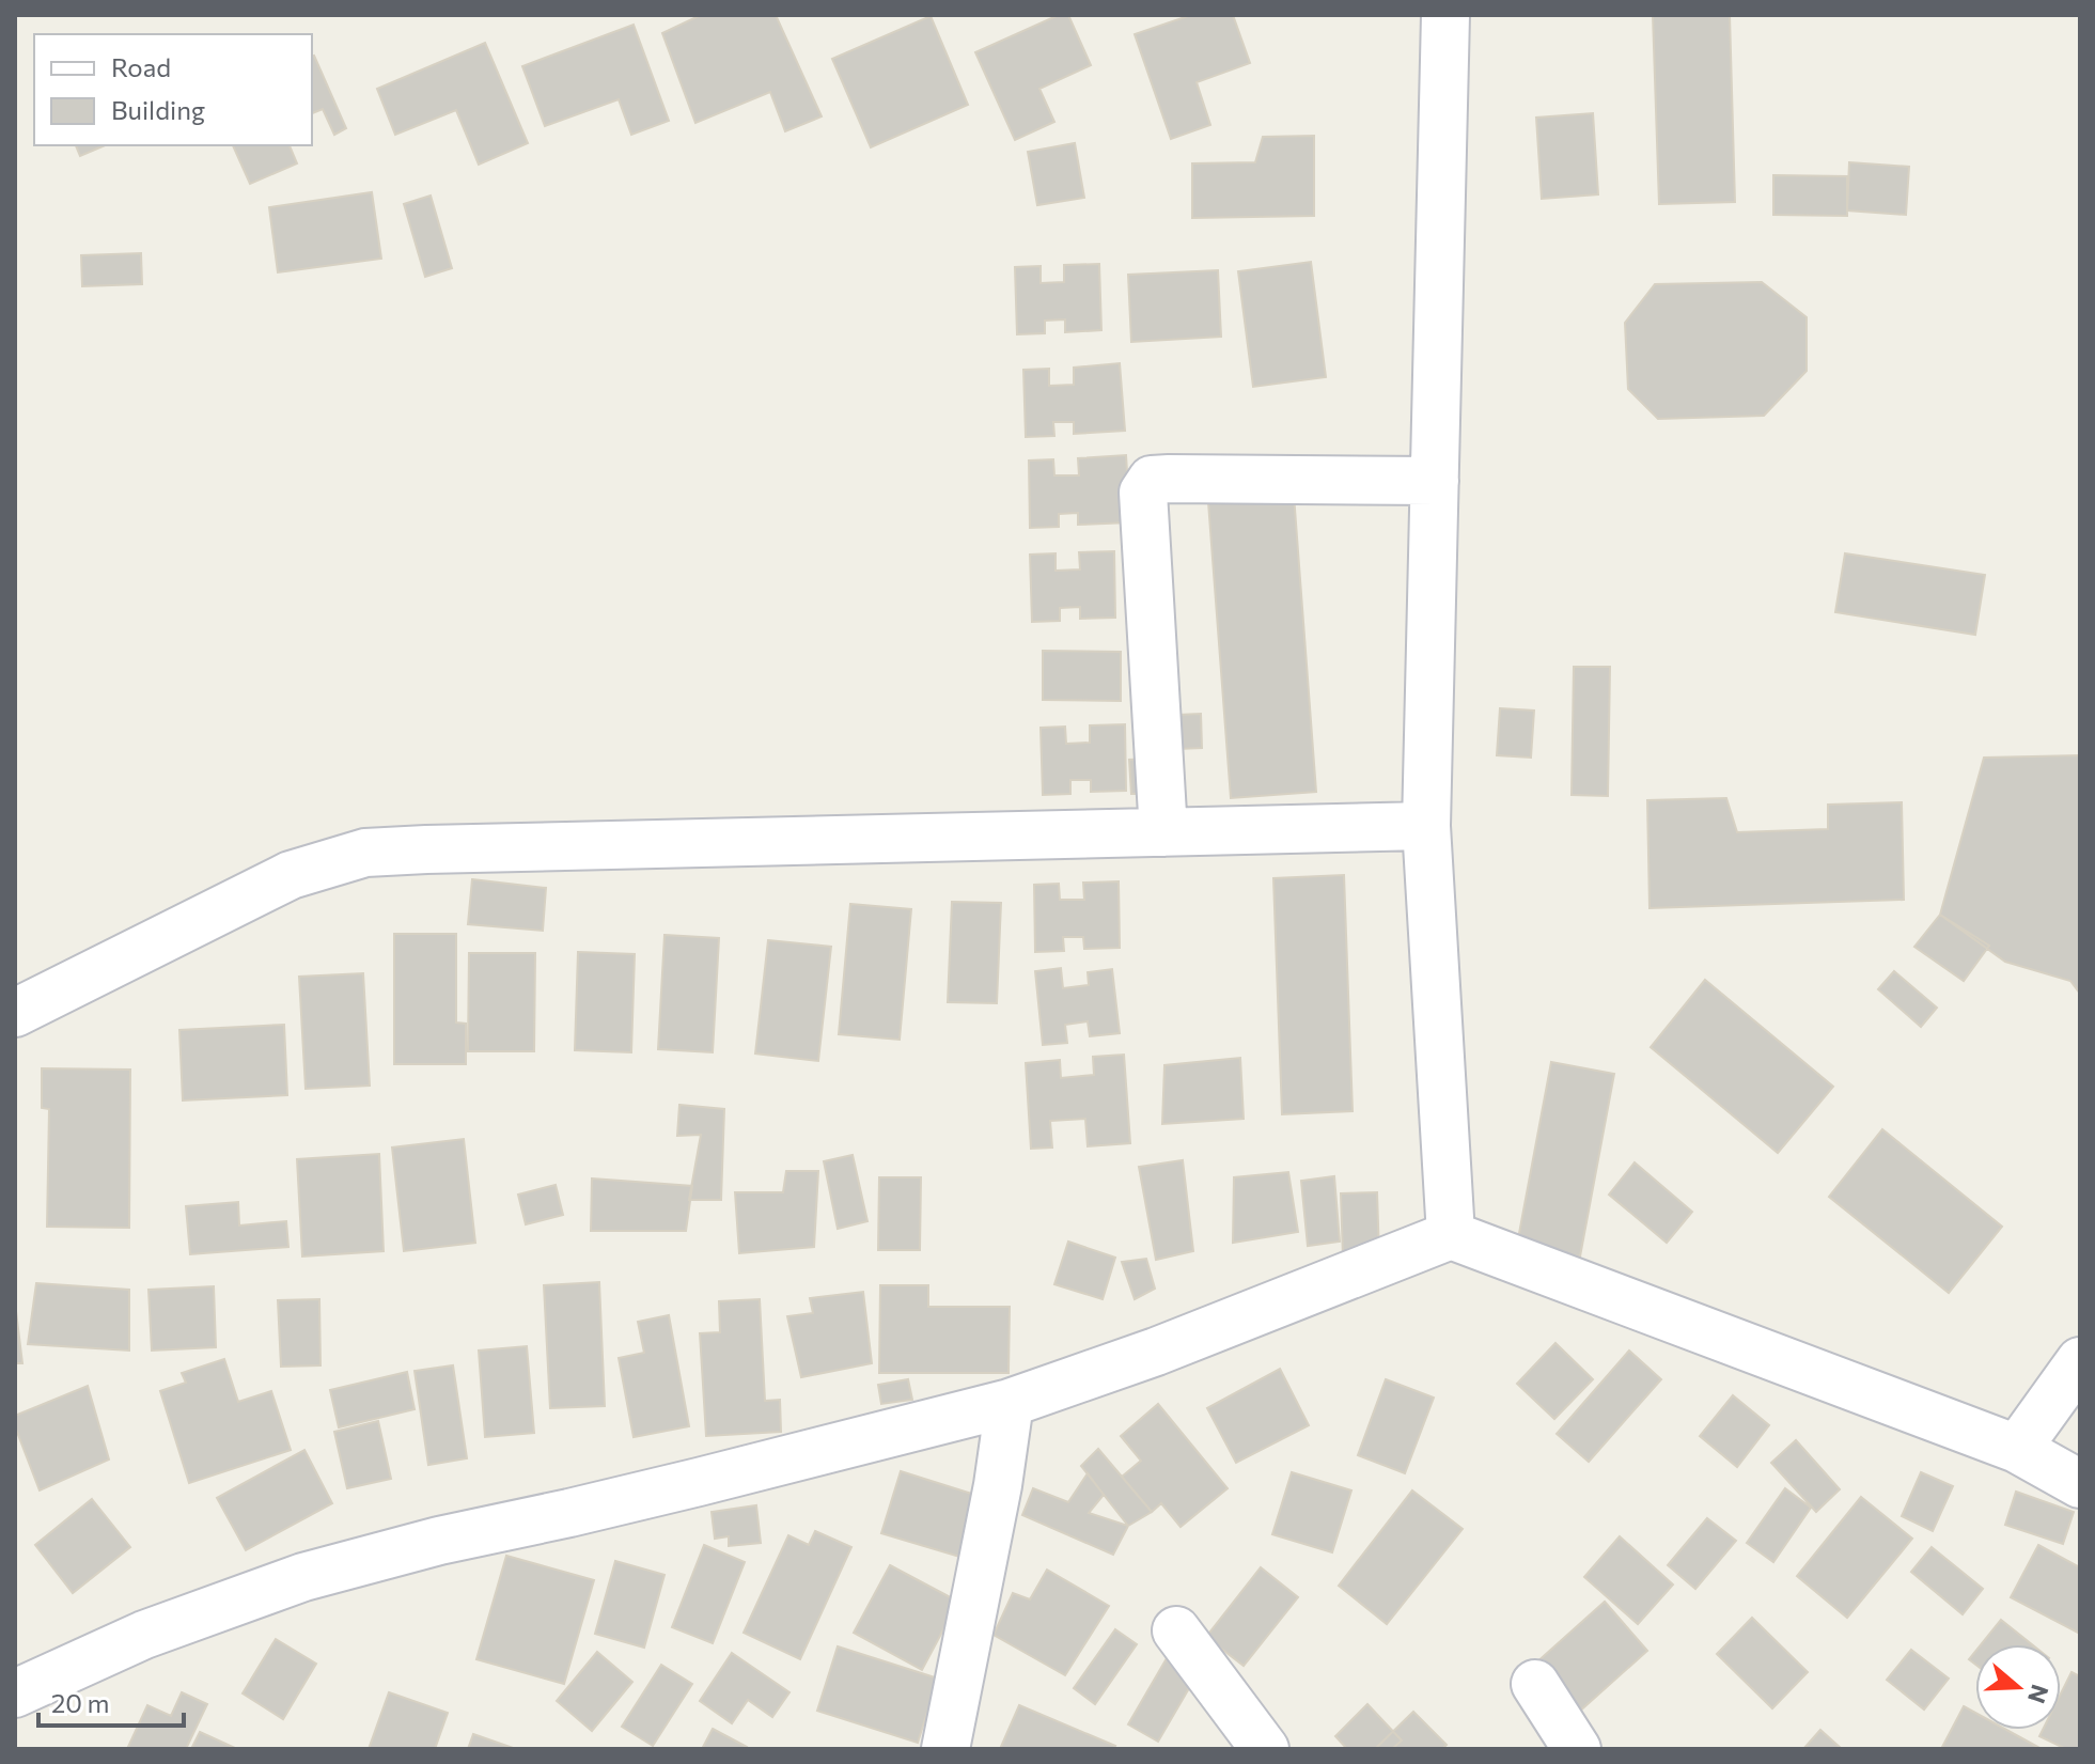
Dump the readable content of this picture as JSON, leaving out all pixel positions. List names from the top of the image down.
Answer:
{
  "legend": ["Road", "Building"],
  "scale_bar": "20 m",
  "north": "right"
}
